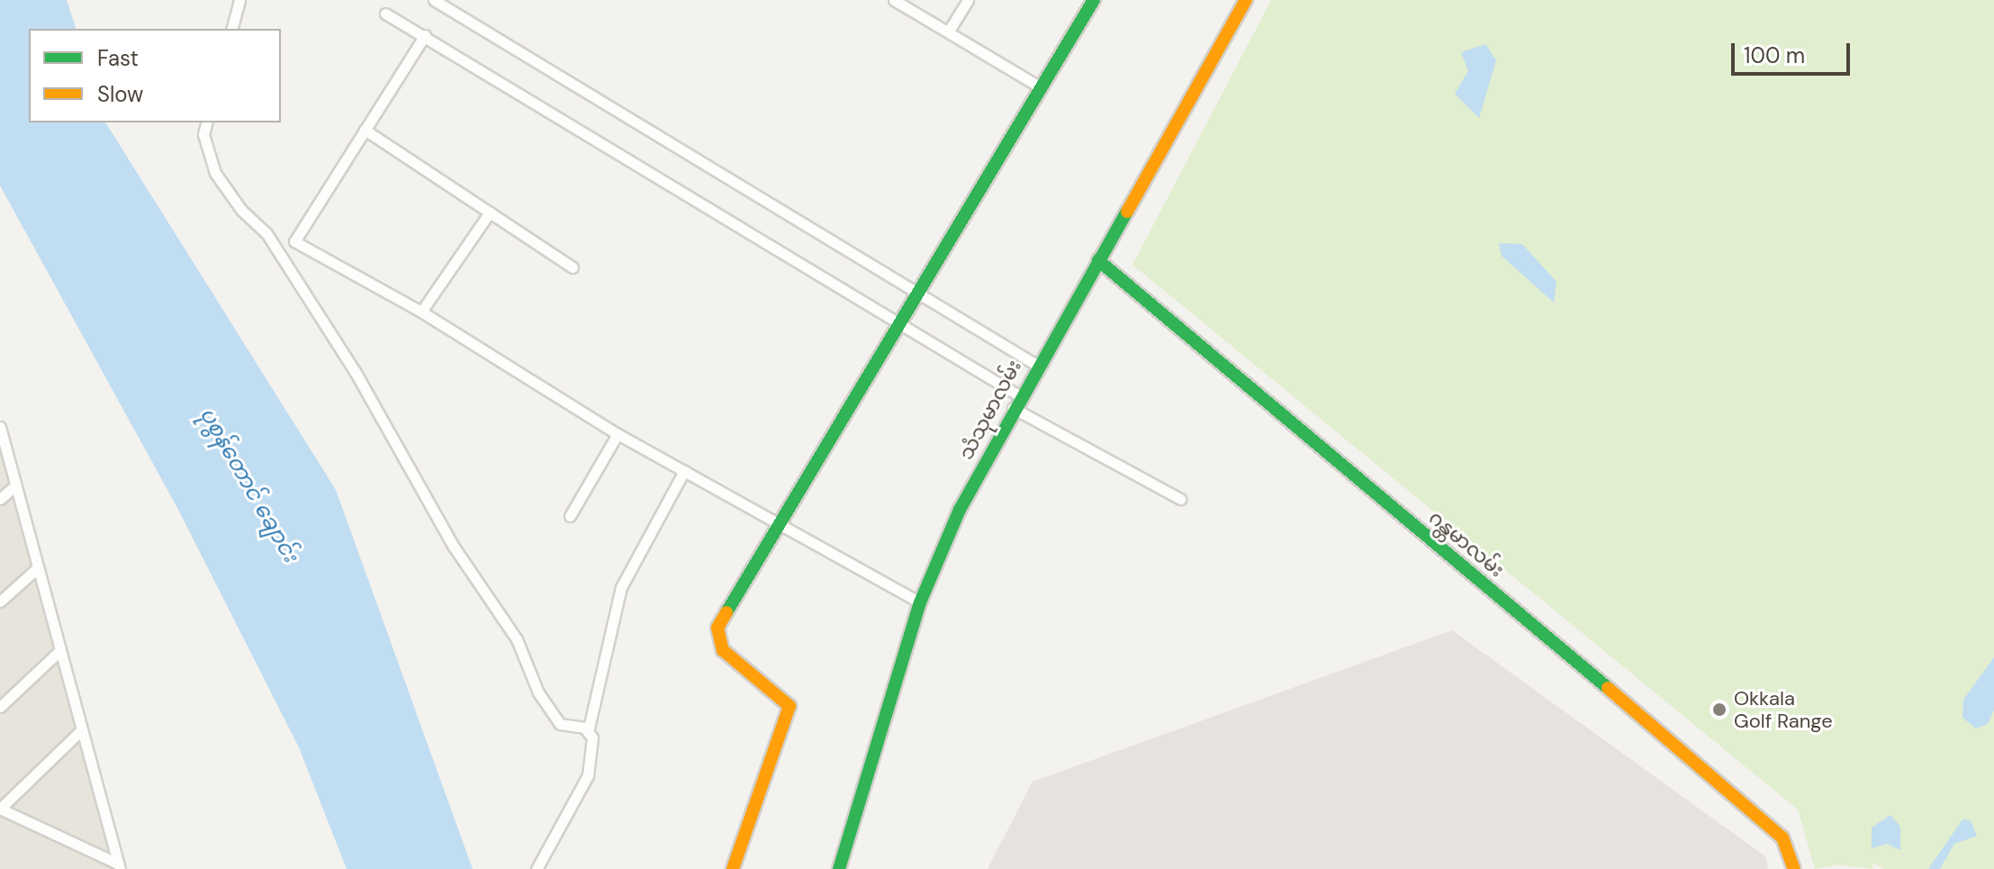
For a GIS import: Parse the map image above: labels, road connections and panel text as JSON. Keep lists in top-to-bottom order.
{
  "streets": {
    "main road": ["သံသုမာလမ်း", "ဂန္တမာလမ်း"]
  },
  "crossings": [
    ["သံသုမာလမ်း", "ဂန္တမာလမ်း"]
  ],
  "water": ["ပုစွန်တောင် ချောင်း"],
  "places": ["Okkala Golf Range"],
  "legend": ["Fast", "Slow"],
  "scale_bar": "100 m"
}
